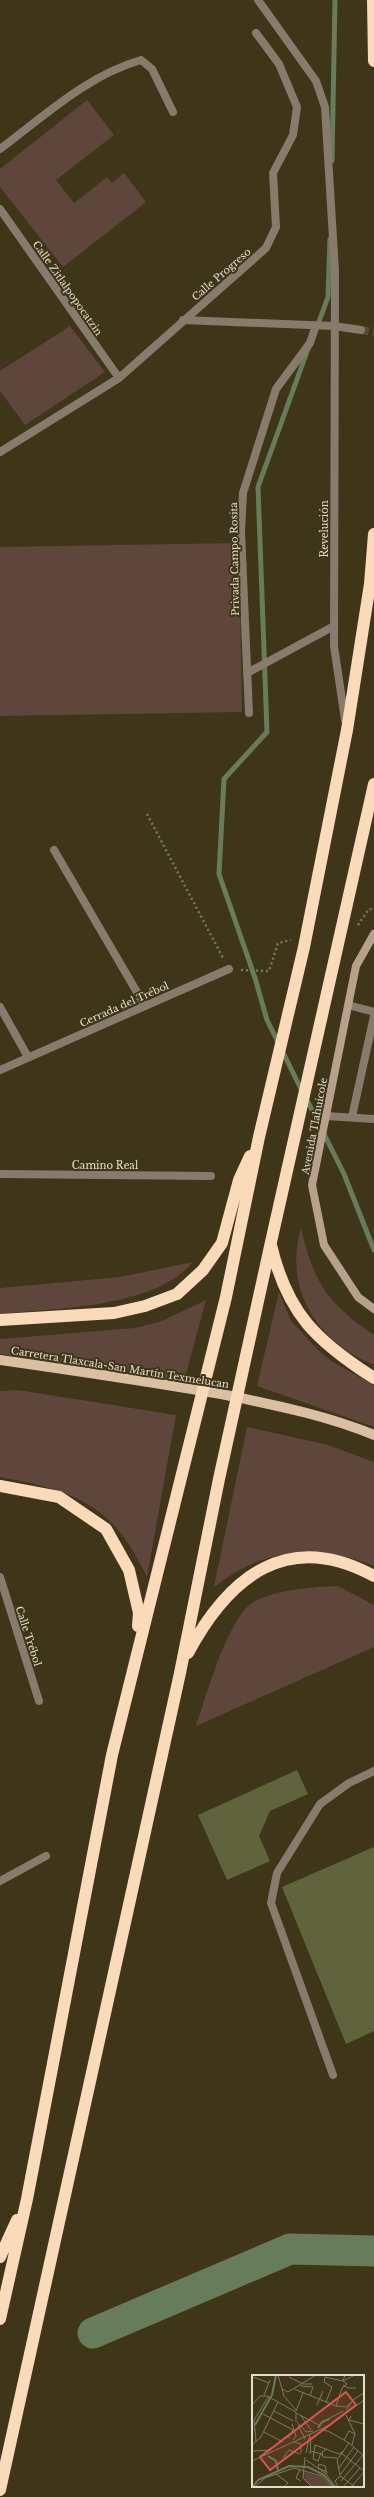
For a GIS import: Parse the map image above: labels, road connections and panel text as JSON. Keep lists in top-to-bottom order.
{
  "streets": {
    "main road": ["Avenida Tlahuicole", "Carretera Tlaxcala-San Martín Texmelucan"],
    "street": [
      "Calle Progreso",
      "Calle Zitlalpopocatzin",
      "Revelución",
      "Privada Campo Rosita",
      "Cerrada del Trébol",
      "Camino Real",
      "Calle Trébol"
    ]
  },
  "crossings": [
    ["Calle Progreso", "Calle Zitlalpopocatzin"]
  ]
}
